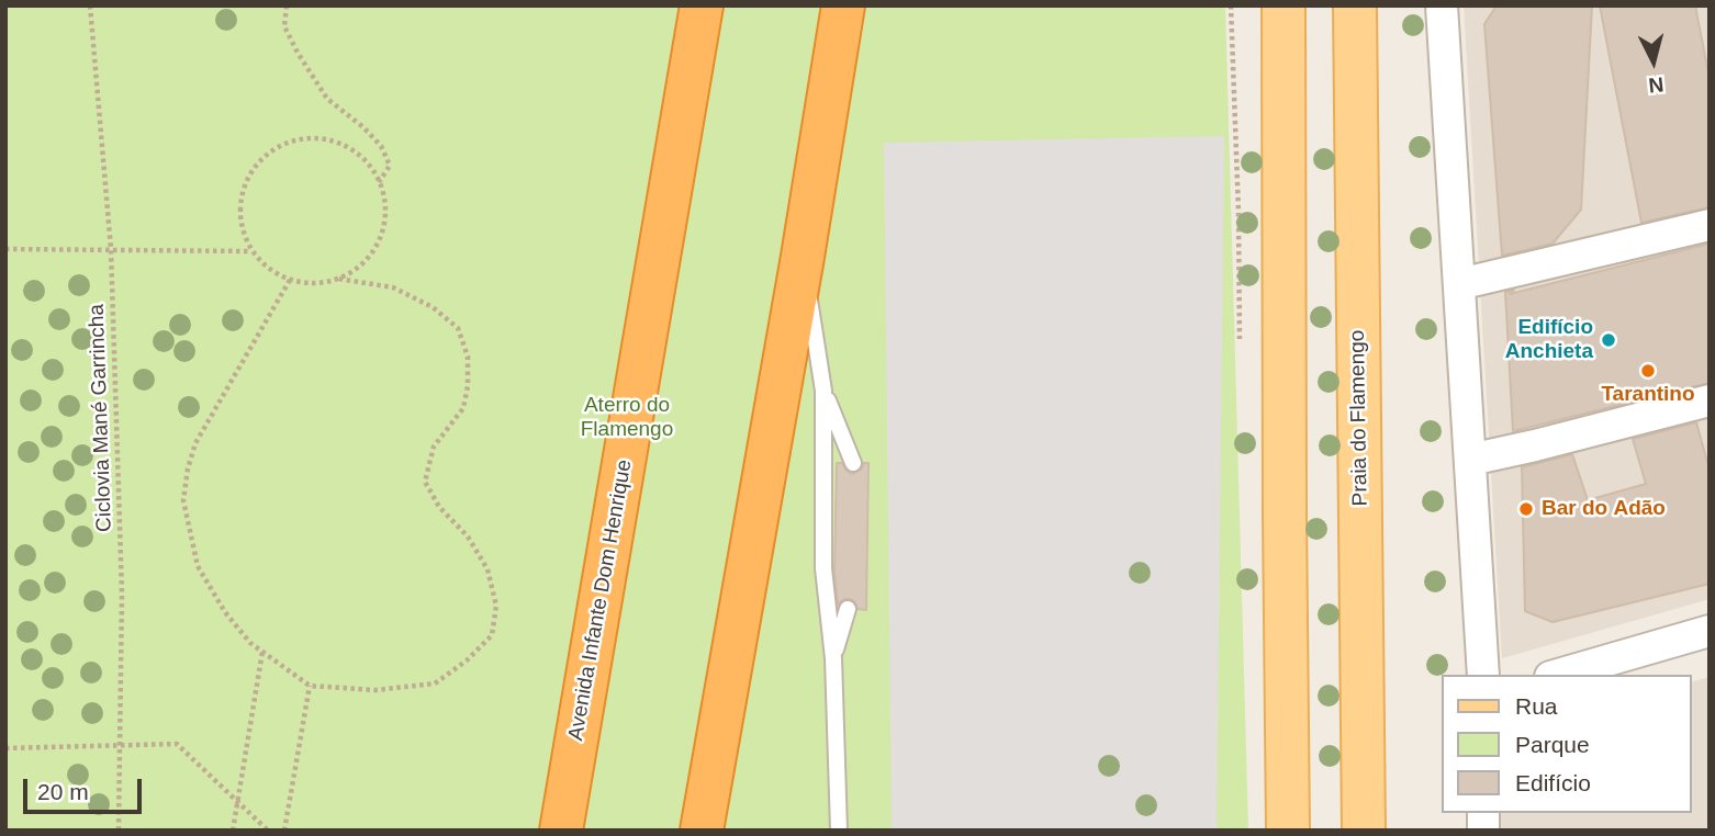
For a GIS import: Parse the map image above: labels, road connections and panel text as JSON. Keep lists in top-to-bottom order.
{
  "streets": {
    "highway": ["Avenida Infante Dom Henrique"],
    "main road": ["Praia do Flamengo"],
    "path": ["Ciclovia Mané Garrincha"]
  },
  "parks": ["Aterro do Flamengo"],
  "places": ["Edifício Anchieta", "Tarantino", "Bar do Adão"],
  "legend": ["Rua", "Parque", "Edifício"],
  "scale_bar": "20 m",
  "north": "bottom"
}
